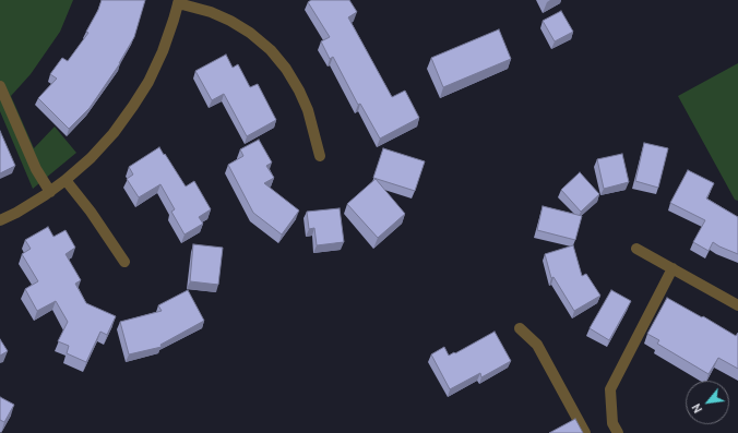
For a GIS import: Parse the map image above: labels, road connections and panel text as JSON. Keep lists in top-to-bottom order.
{
  "north": "bottom left"
}
